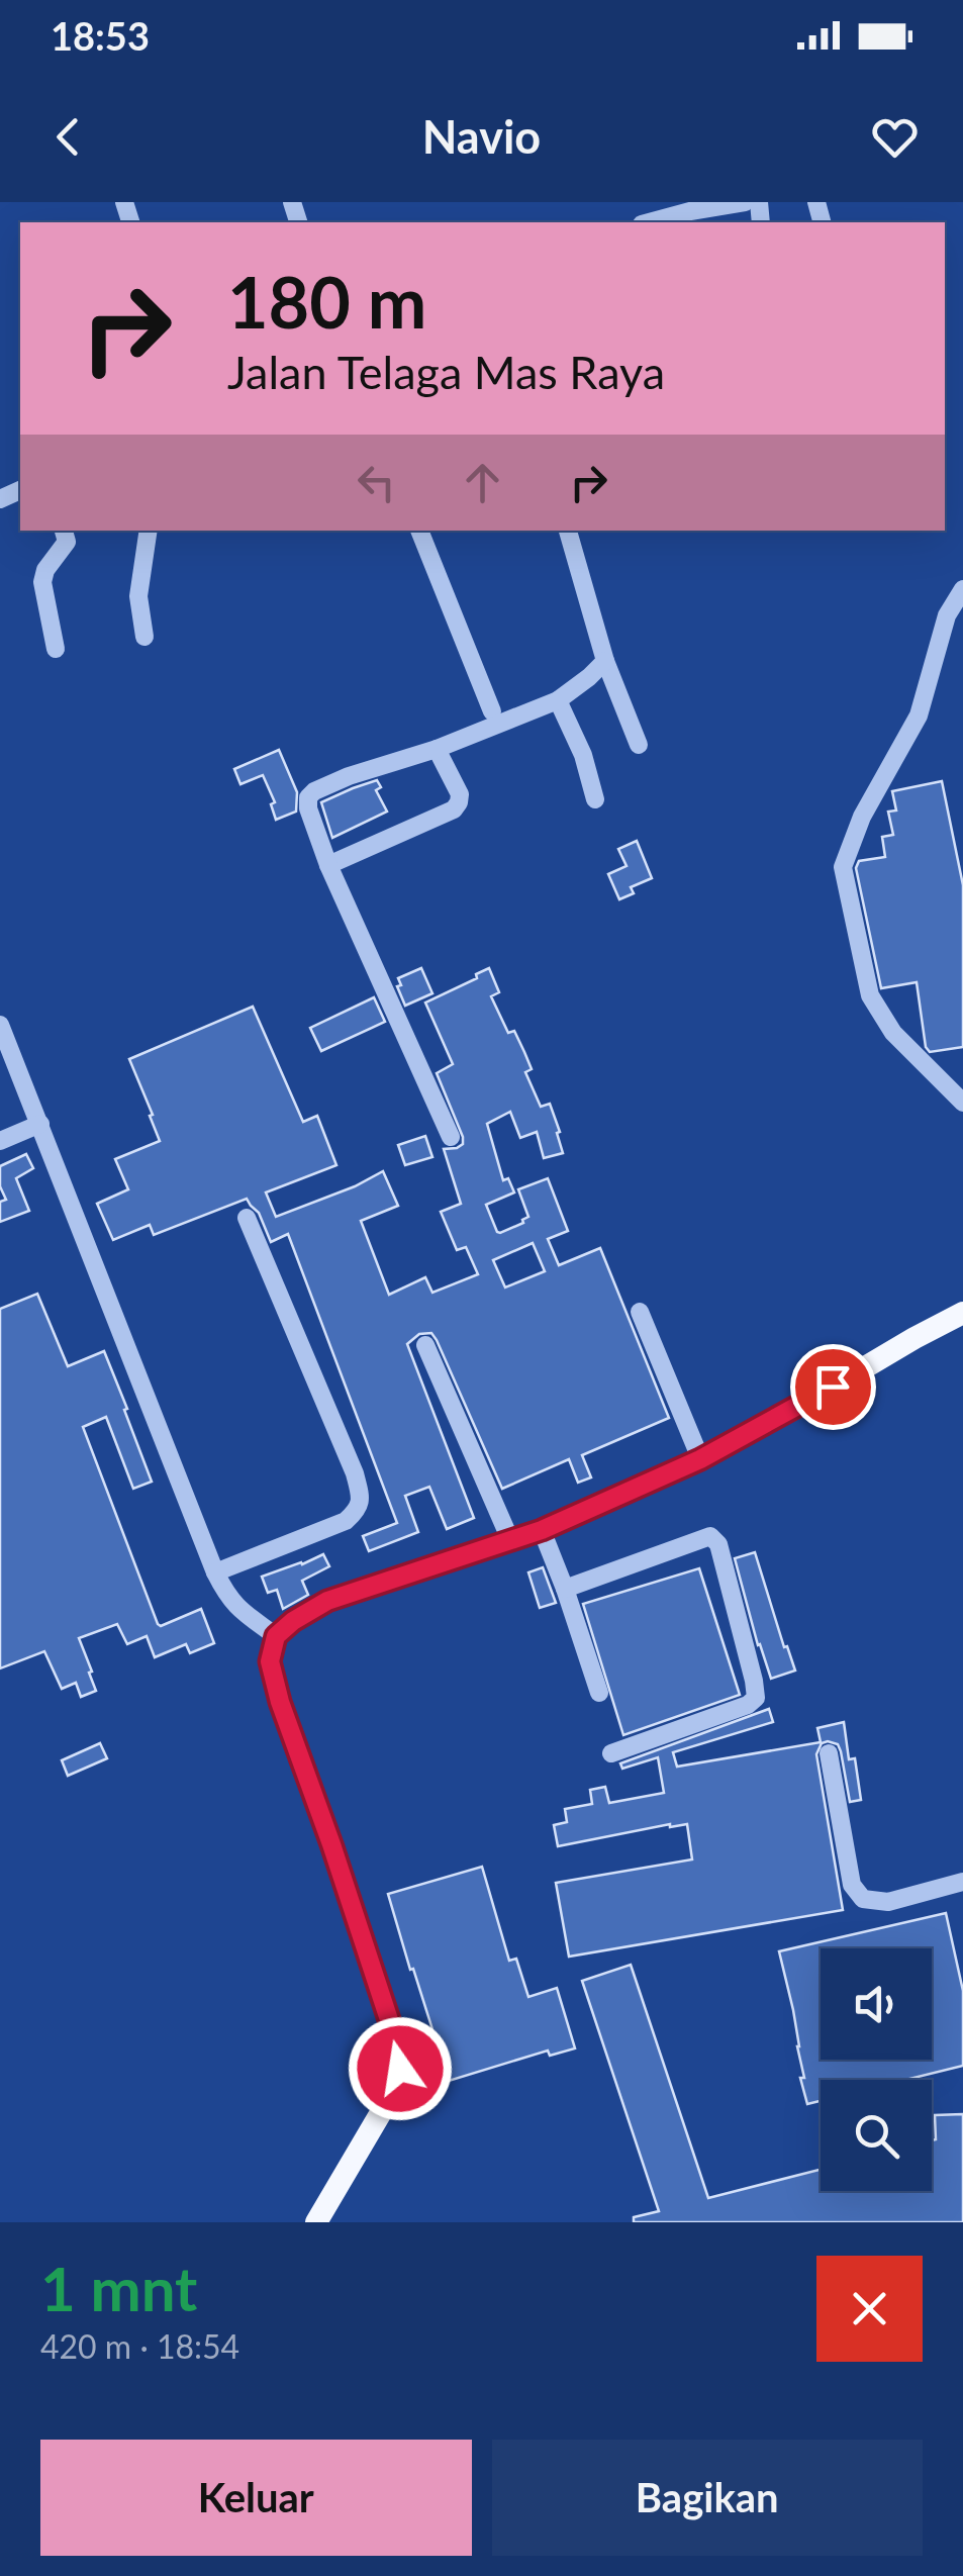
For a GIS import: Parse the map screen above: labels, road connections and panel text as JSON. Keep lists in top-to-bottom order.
{
  "page": {
    "status": "18:53",
    "header": "Navio",
    "turn": ["180 m", "Jalan Telaga Mas Raya"],
    "heading": ["1 mnt", "420 m · 18:54"],
    "buttons": ["Keluar", "Bagikan"]
  }
}
